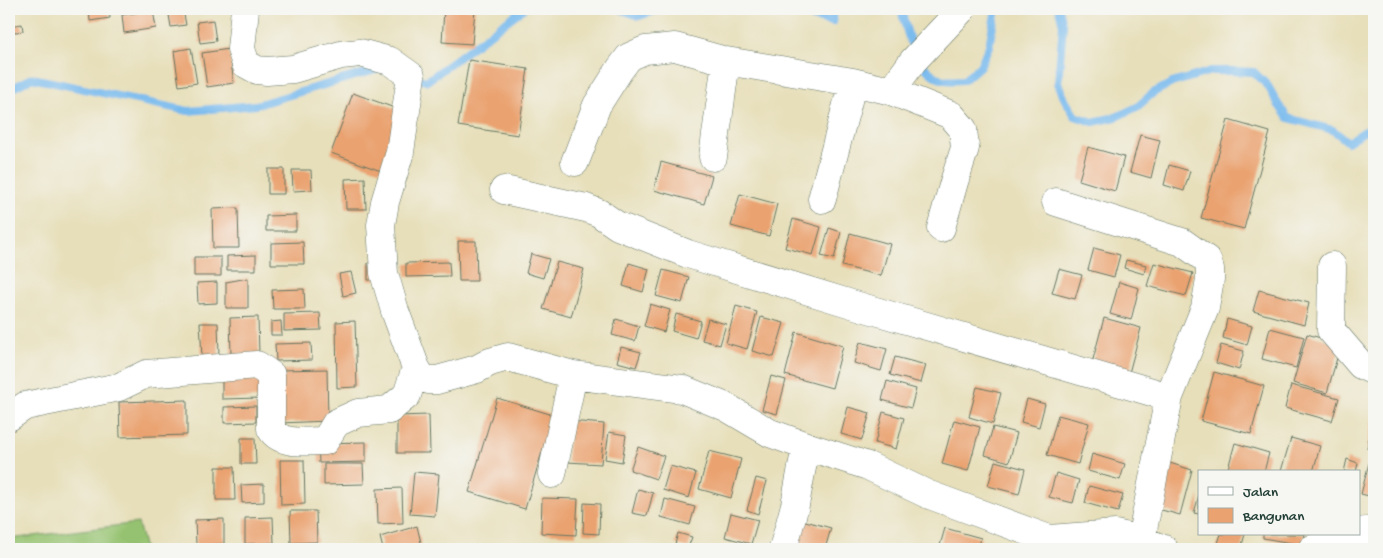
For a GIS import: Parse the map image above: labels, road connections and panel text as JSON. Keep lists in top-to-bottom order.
{
  "legend": ["Jalan", "Bangunan"]
}
